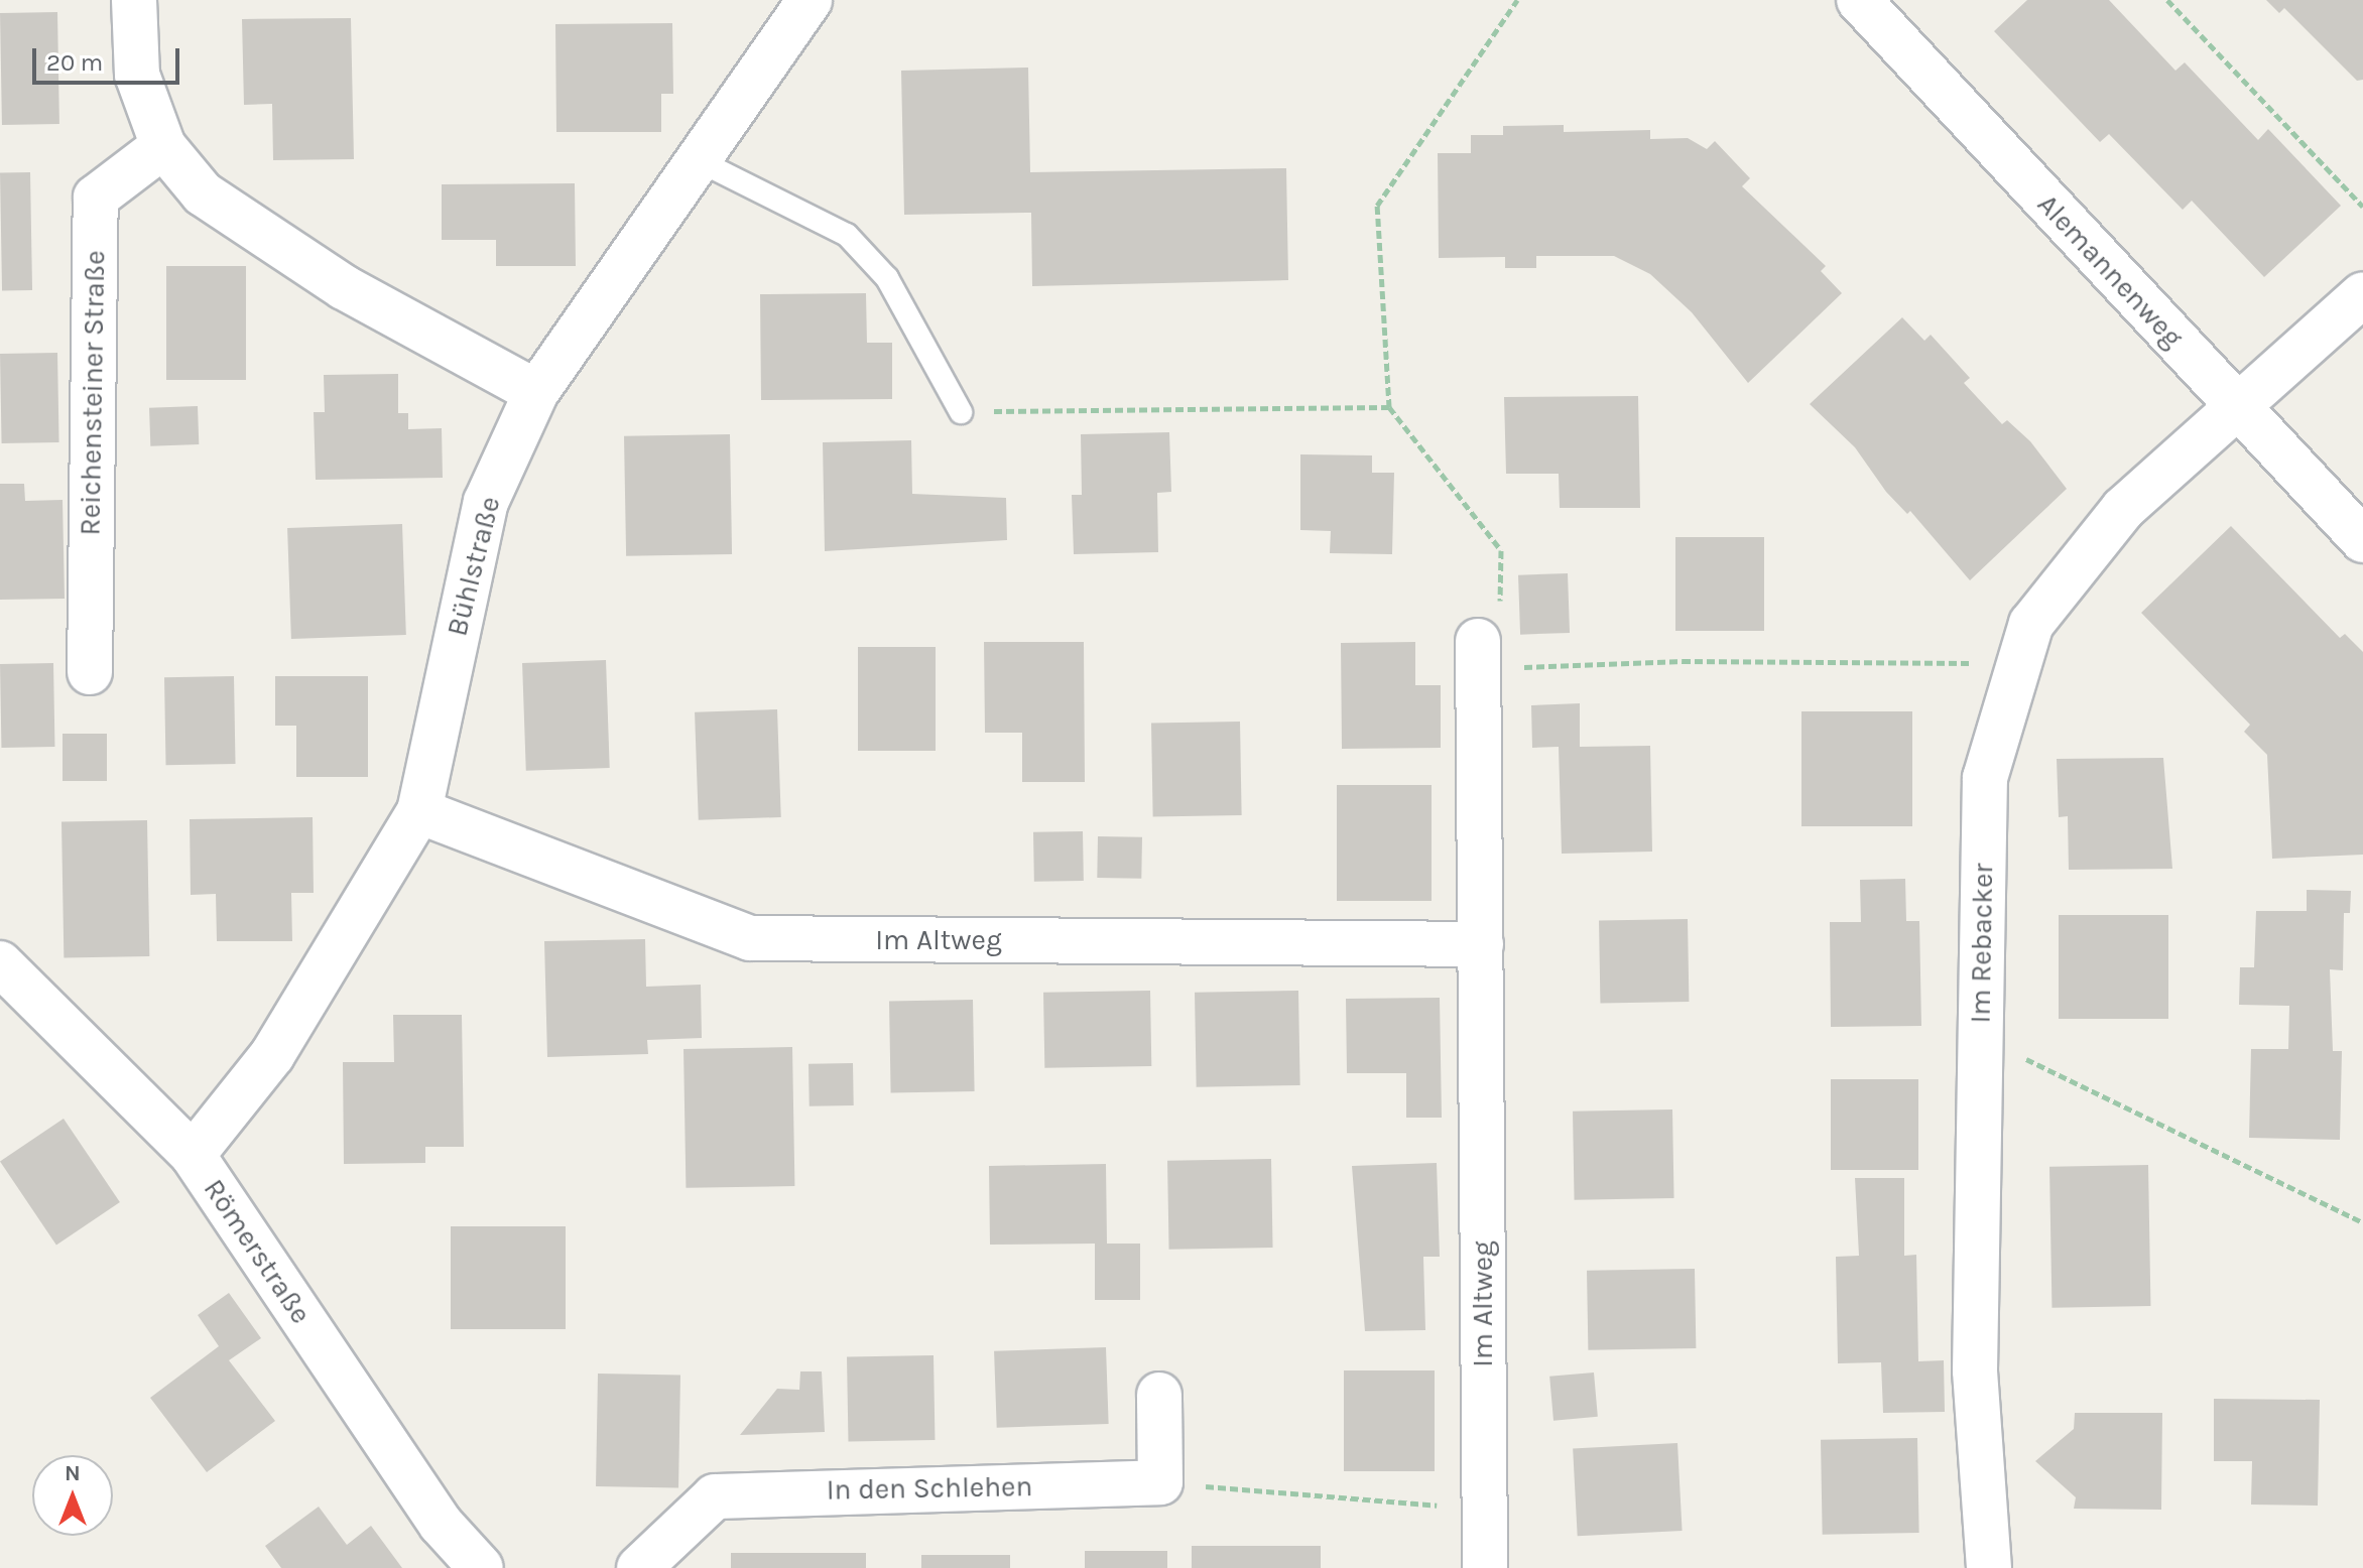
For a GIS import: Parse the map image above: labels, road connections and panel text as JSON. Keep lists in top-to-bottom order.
{
  "streets": {
    "street": [
      "Alemannenweg",
      "Reichensteiner Straße",
      "Bühlstraße",
      "Im Altweg",
      "Im Rebacker",
      "Römerstraße",
      "In den Schlehen"
    ]
  },
  "crossings": [
    ["Alemannenweg", "Im Rebacker"],
    ["Bühlstraße", "Im Altweg"],
    ["Bühlstraße", "Römerstraße"]
  ],
  "scale_bar": "20 m",
  "north": "top"
}
